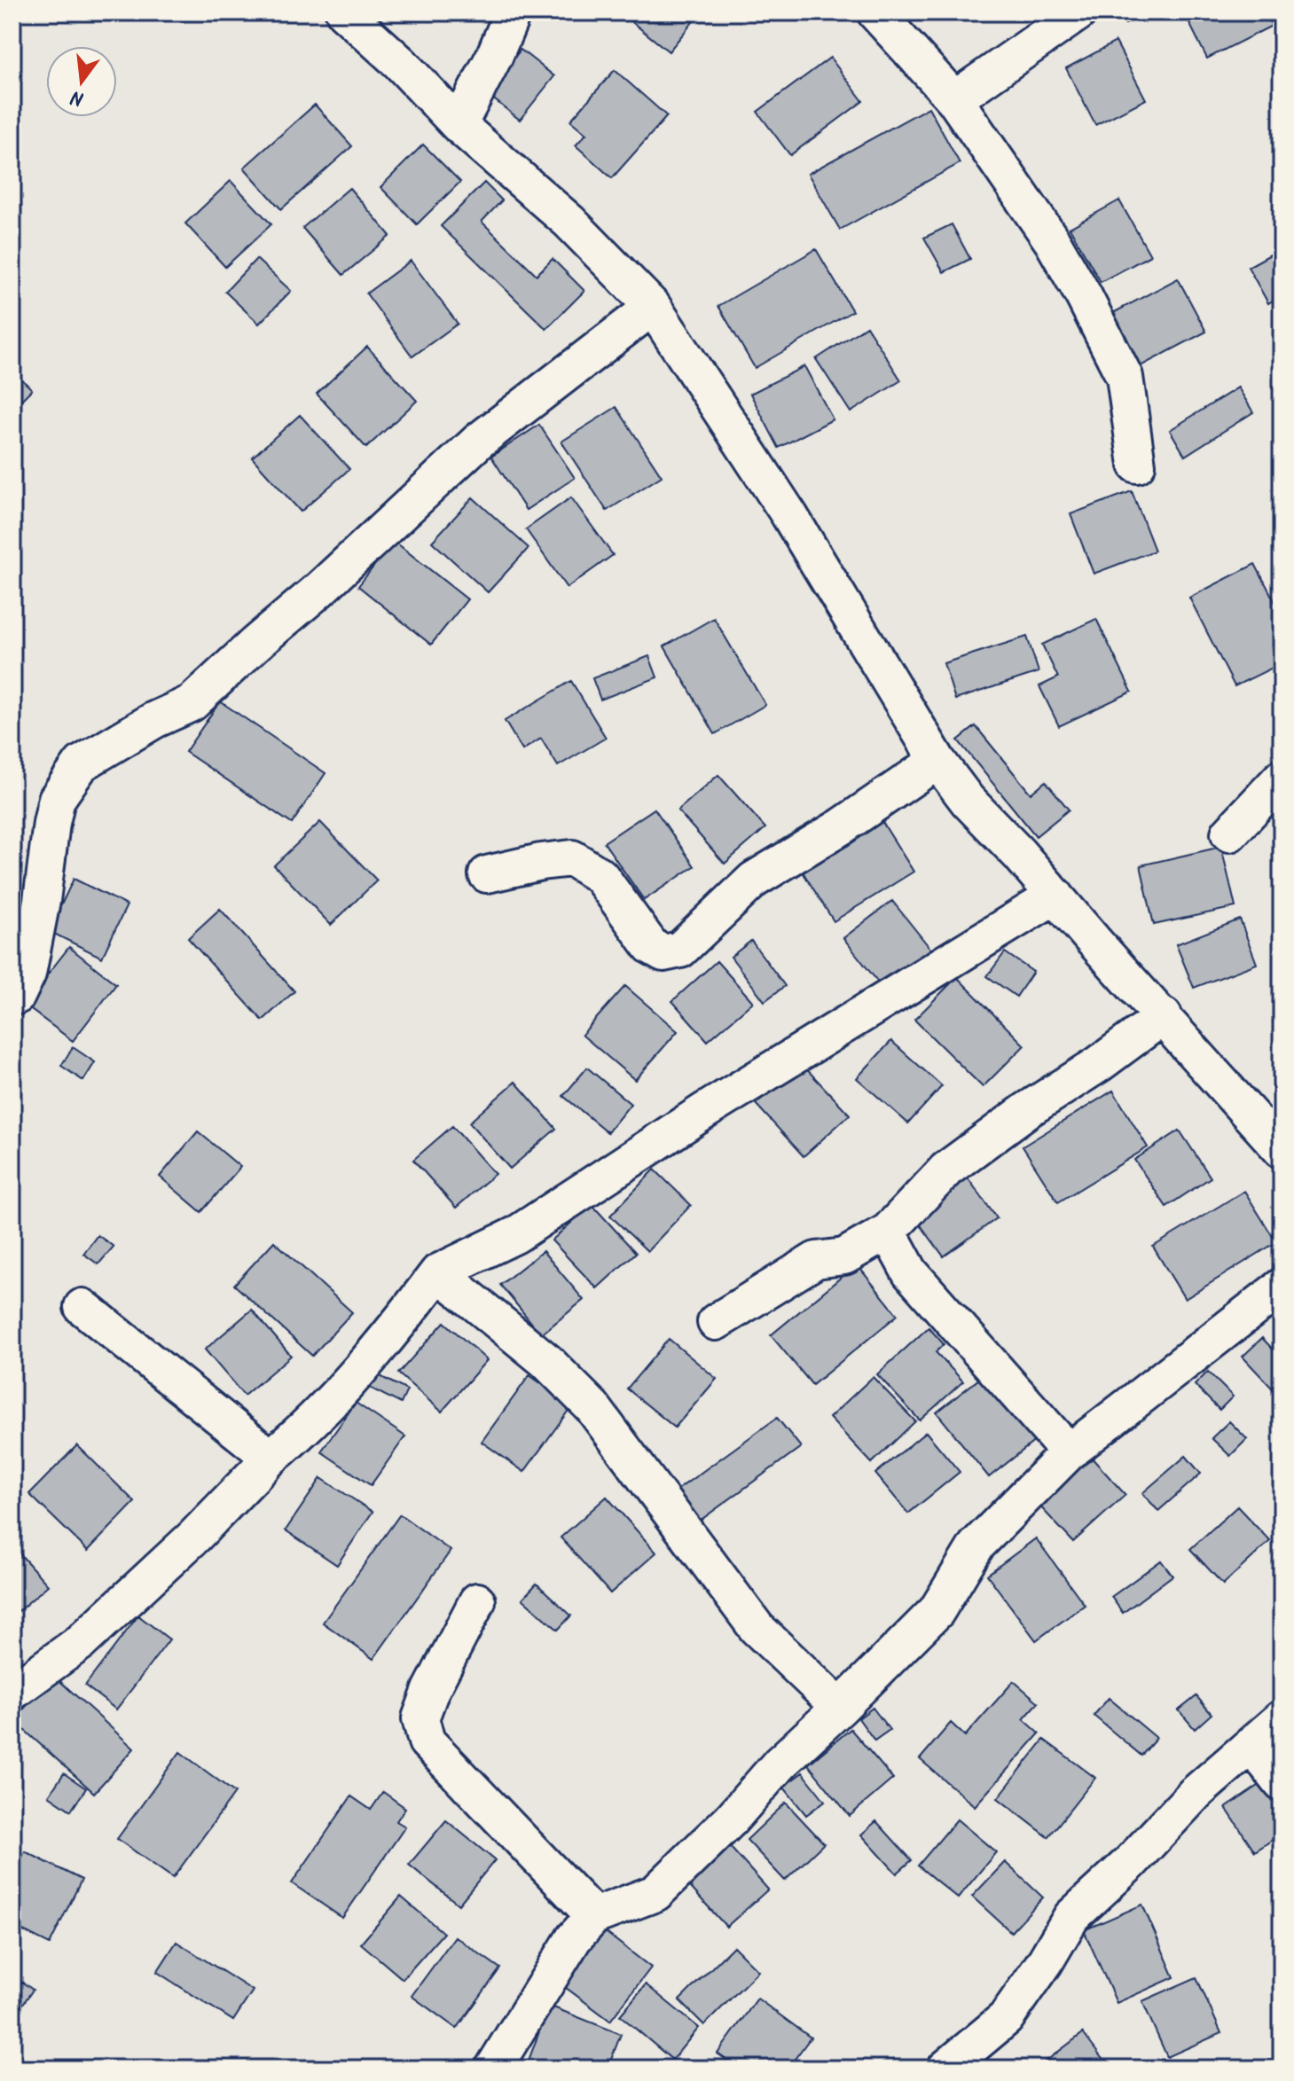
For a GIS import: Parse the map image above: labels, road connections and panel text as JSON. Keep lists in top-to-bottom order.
{
  "north": "bottom"
}
